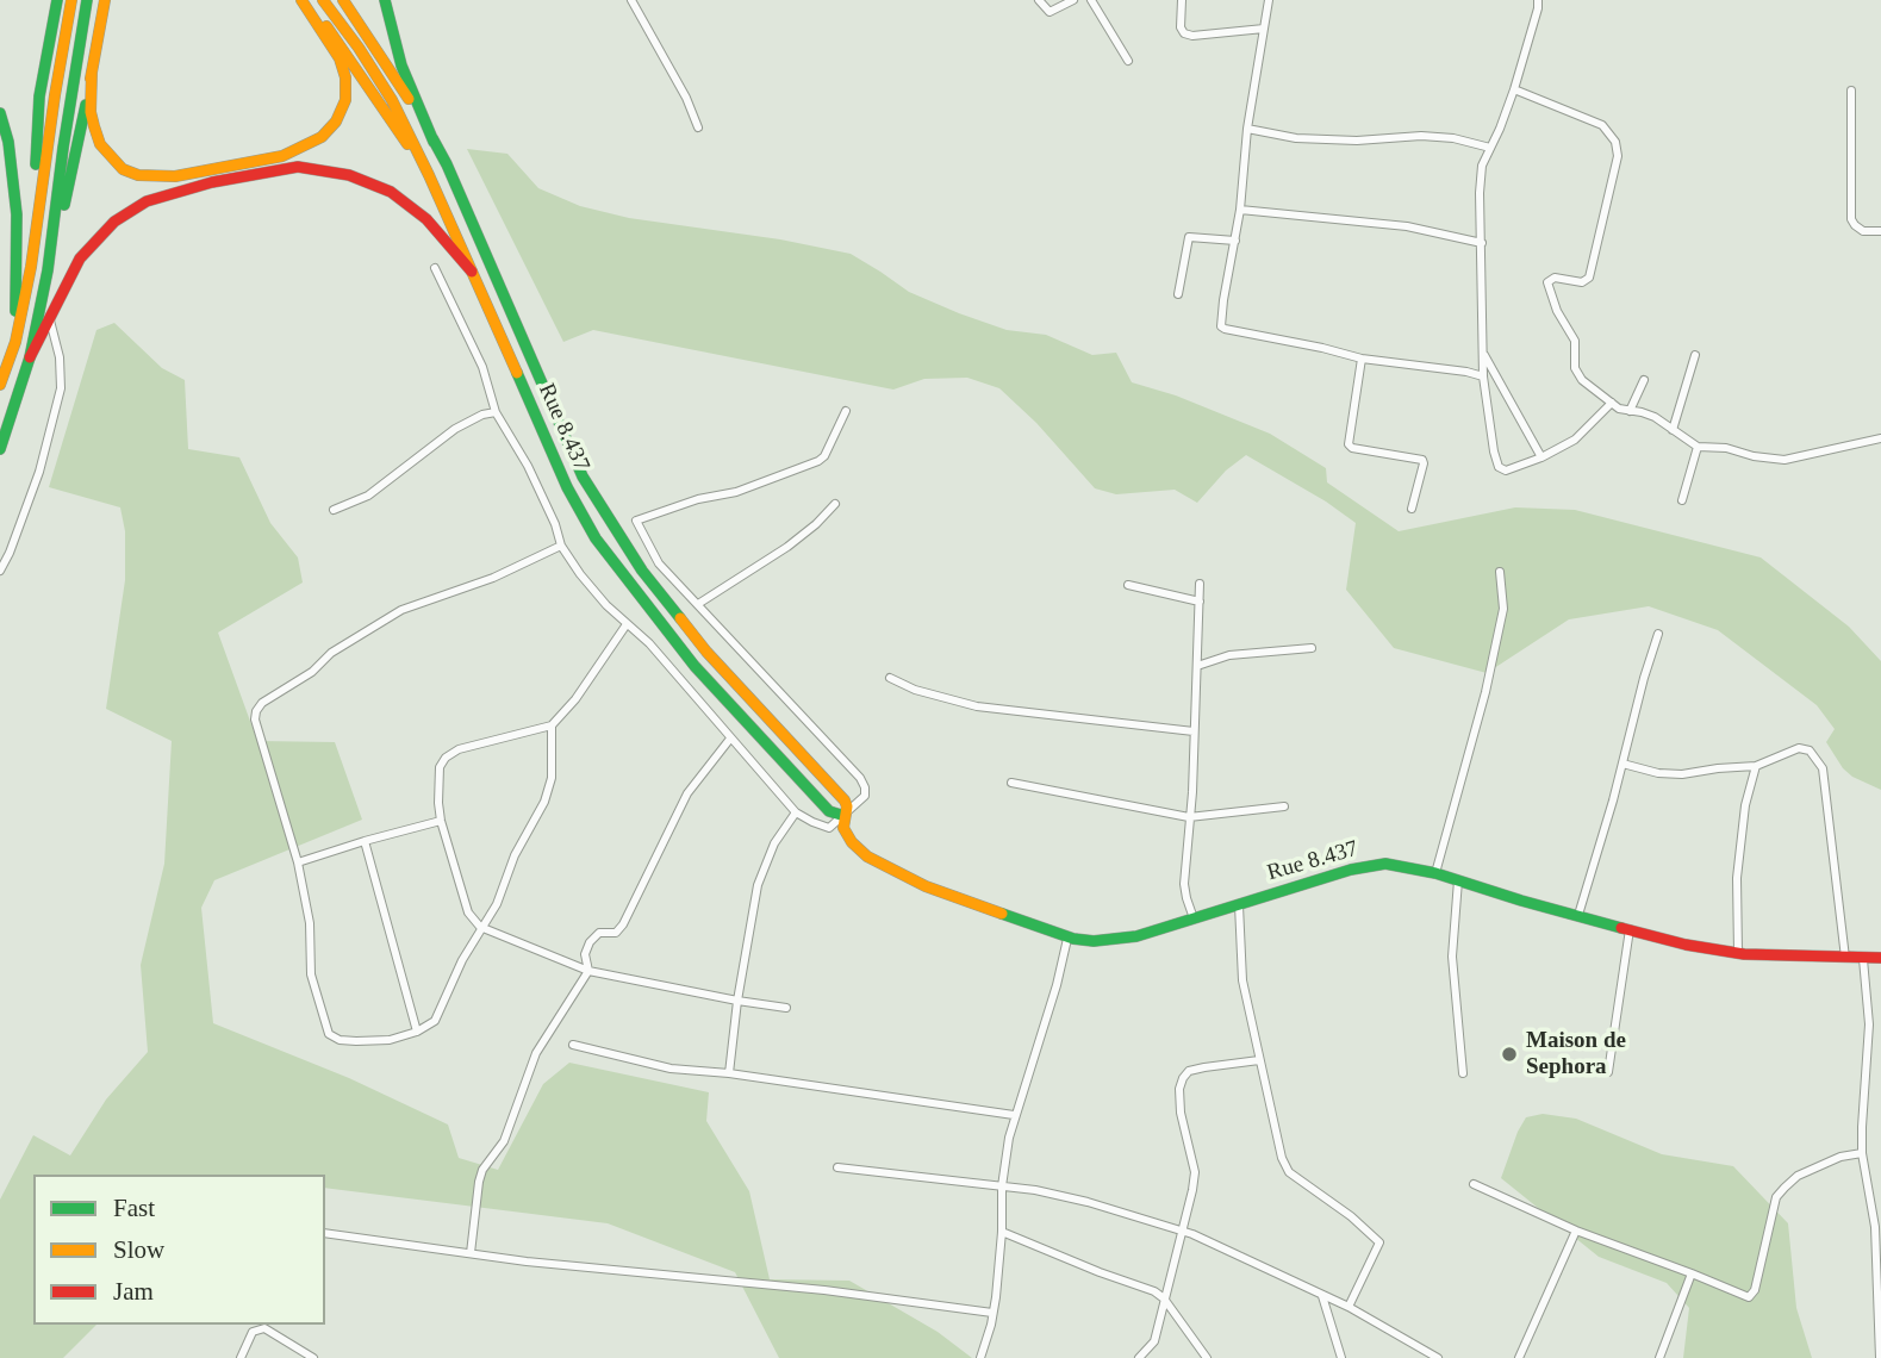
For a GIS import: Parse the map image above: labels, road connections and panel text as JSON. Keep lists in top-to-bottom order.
{
  "streets": {
    "main road": ["Rue 8.437"]
  },
  "places": ["Maison de Sephora"],
  "legend": ["Fast", "Slow", "Jam"]
}
